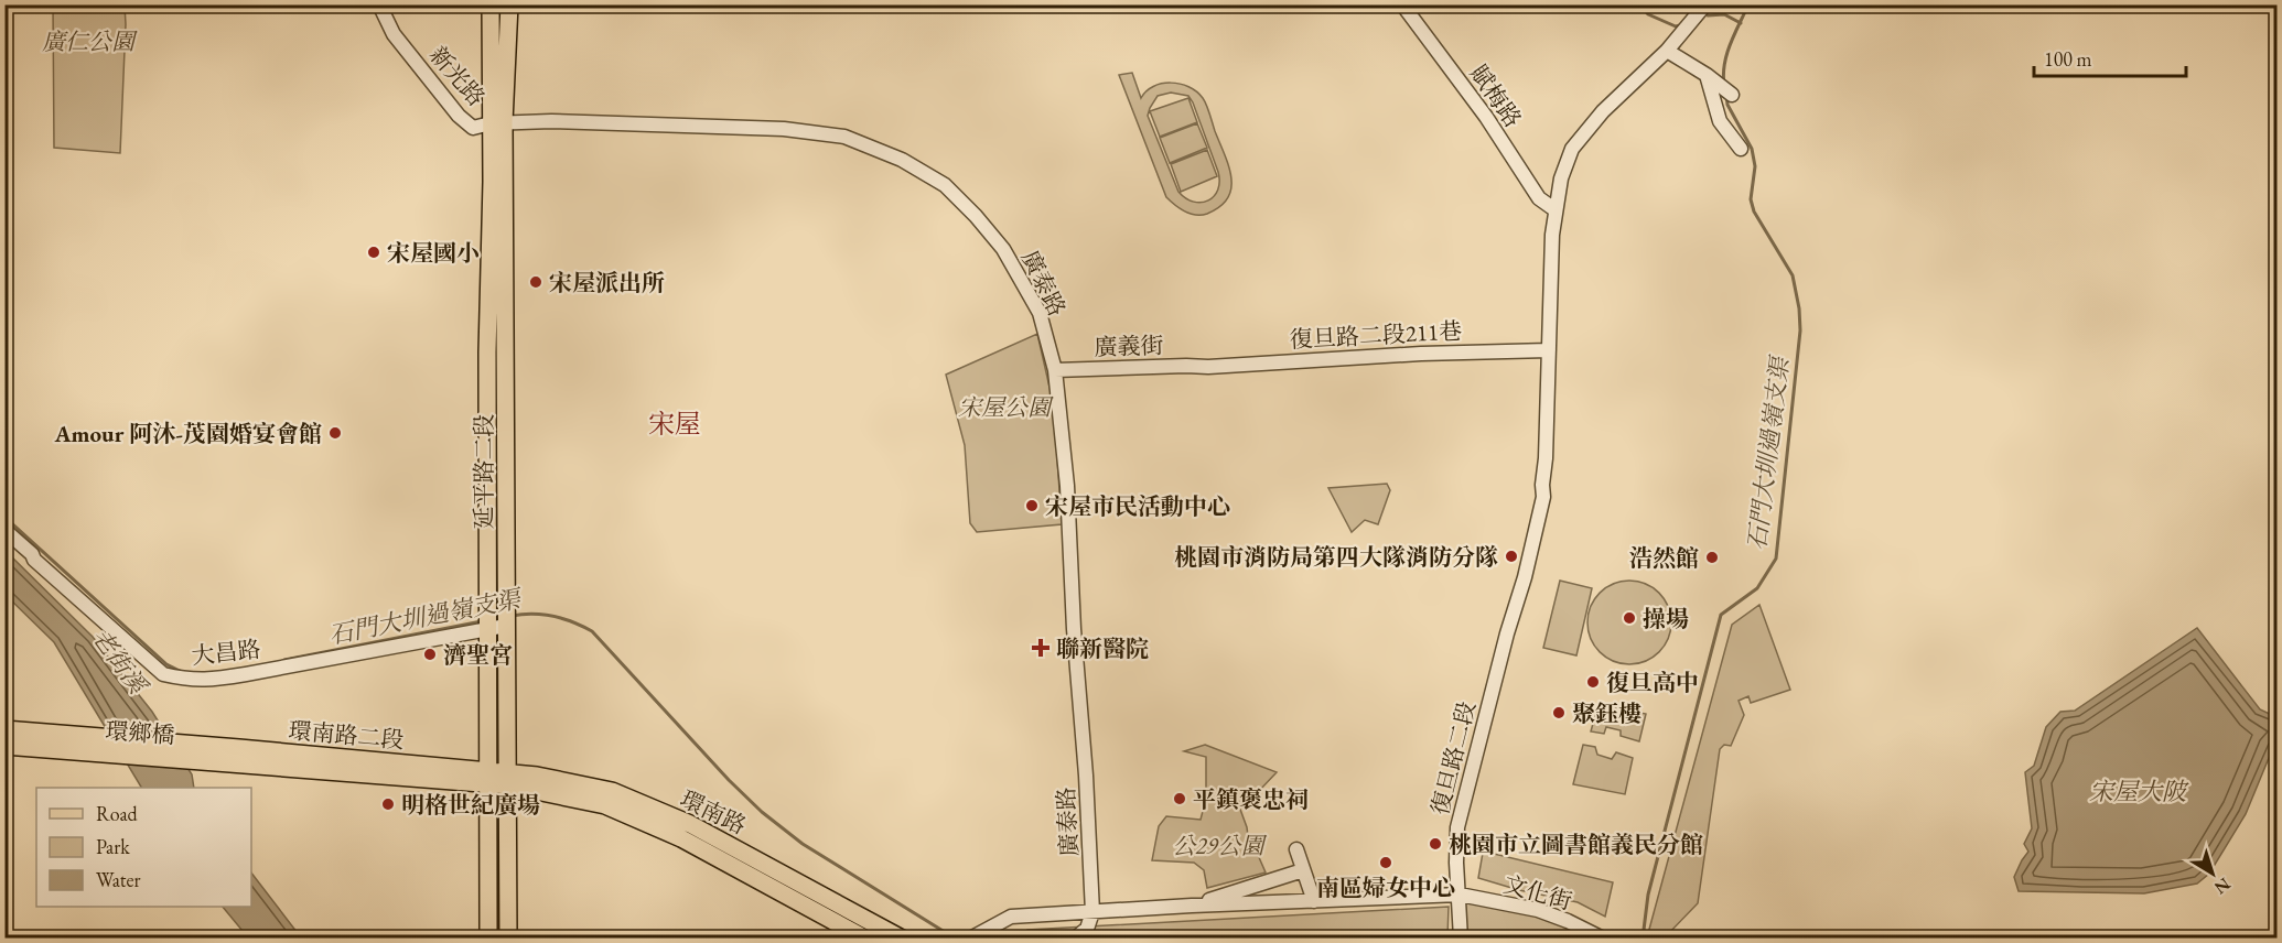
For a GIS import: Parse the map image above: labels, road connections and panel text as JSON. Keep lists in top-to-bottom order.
{
  "streets": {
    "main road": [
      "延平路二段",
      "環鄉橋",
      "環南路二段",
      "環南路"
    ],
    "street": [
      "新光路",
      "賦梅路",
      "廣泰路",
      "復旦路二段211巷",
      "廣義街",
      "大昌路",
      "復旦路二段",
      "文化街"
    ]
  },
  "crossings": [
    ["新光路", "廣泰路"],
    ["新光路", "延平路二段"],
    ["賦梅路", "復旦路二段"],
    ["廣泰路", "廣義街"],
    ["廣泰路", "延平路二段"],
    ["復旦路二段211巷", "廣義街"],
    ["復旦路二段211巷", "復旦路二段"],
    ["延平路二段", "大昌路"],
    ["延平路二段", "環南路二段"],
    ["延平路二段", "環南路"],
    ["環鄉橋", "環南路二段"],
    ["環南路二段", "環南路"],
    ["復旦路二段", "文化街"]
  ],
  "districts": ["宋屋"],
  "water": ["石門大圳過嶺支渠", "老街溪", "宋屋大陂"],
  "parks": ["廣仁公園", "宋屋公園", "公29公園"],
  "places": {
    "other": [
      "宋屋國小",
      "宋屋派出所",
      "Amour 阿沐-茂園婚宴會館",
      "宋屋市民活動中心",
      "桃園市消防局第四大隊消防分隊",
      "浩然館",
      "操場",
      "濟聖宮",
      "復旦高中",
      "聚鈺樓",
      "平鎮褒忠祠",
      "明格世紀廣場",
      "桃園市立圖書館義民分館",
      "南區婦女中心"
    ],
    "health": ["聯新醫院"]
  },
  "legend": ["Road", "Park", "Water"],
  "scale_bar": "100 m",
  "north": "bottom right"
}
